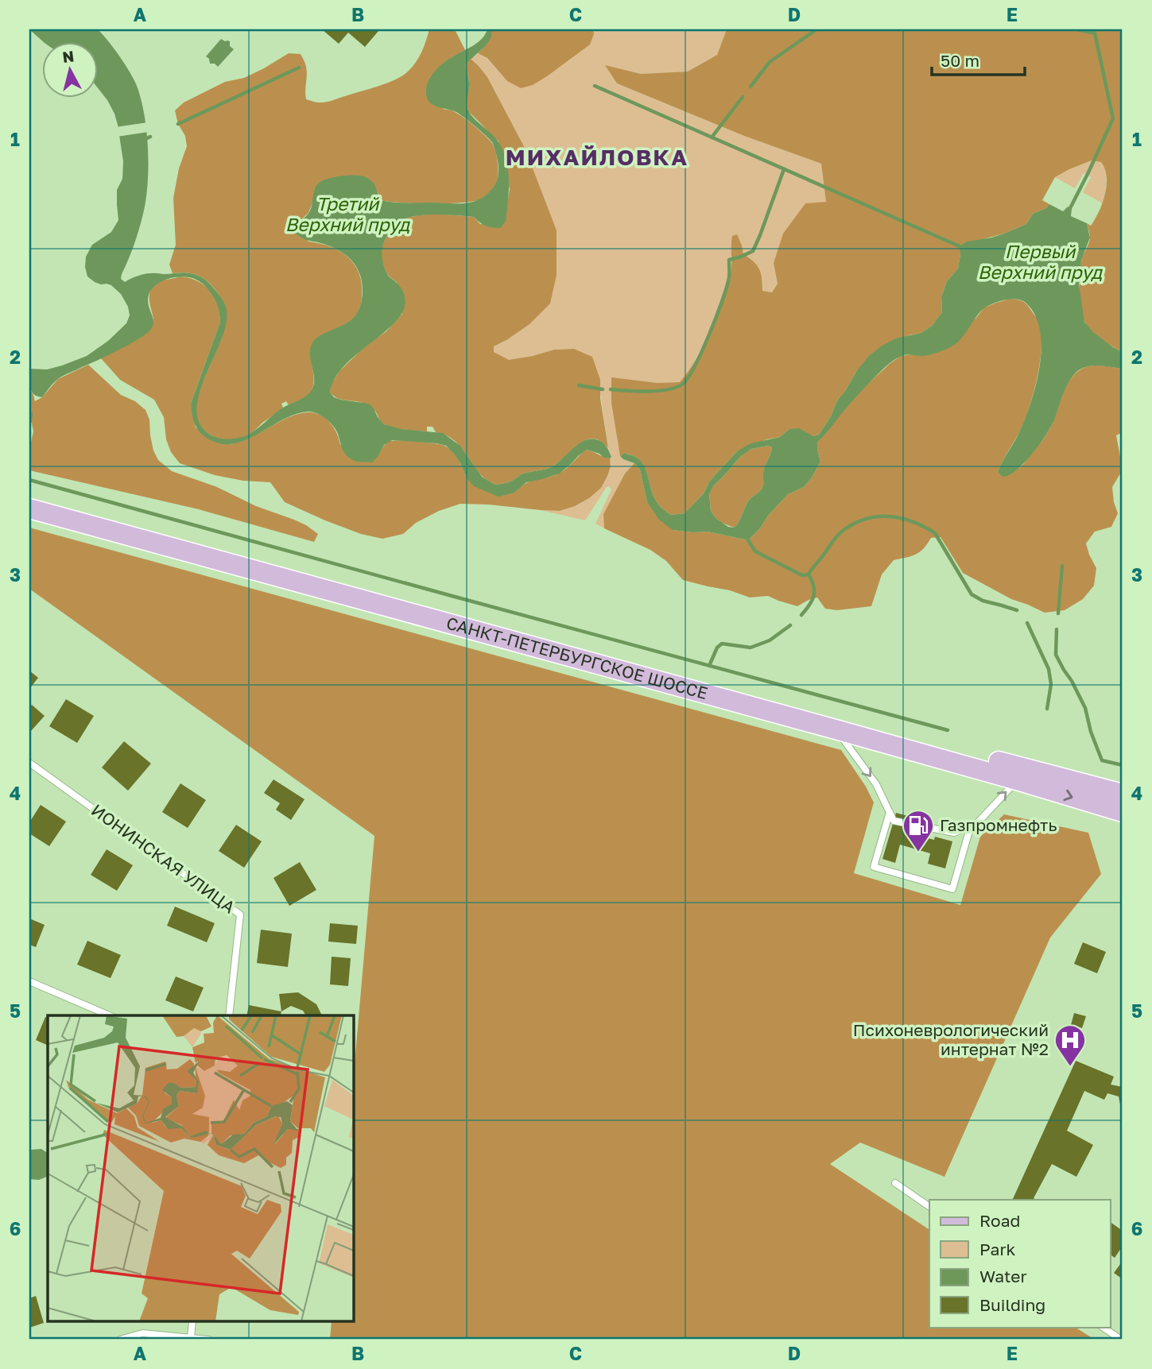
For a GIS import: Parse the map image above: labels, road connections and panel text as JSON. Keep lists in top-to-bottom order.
{
  "streets": {
    "main road": ["САНКТ-ПЕТЕРБУРГСКОЕ ШОССЕ"],
    "lane": ["ИОНИНСКАЯ УЛИЦА"]
  },
  "districts": ["МИХАЙЛОВКА"],
  "water": ["Третий Верхний пруд", "Первый Верхний пруд"],
  "places": {
    "fuel station": ["Газпромнефть"],
    "hospital": ["Психоневрологический интернат №2"]
  },
  "legend": [
    "Road",
    "Park",
    "Water",
    "Building"
  ],
  "scale_bar": "50 m",
  "north": "top",
  "grid": {
    "columns": [
      "A",
      "B",
      "C",
      "D",
      "E"
    ],
    "rows": [
      "1",
      "2",
      "3",
      "4",
      "5",
      "6"
    ]
  }
}
